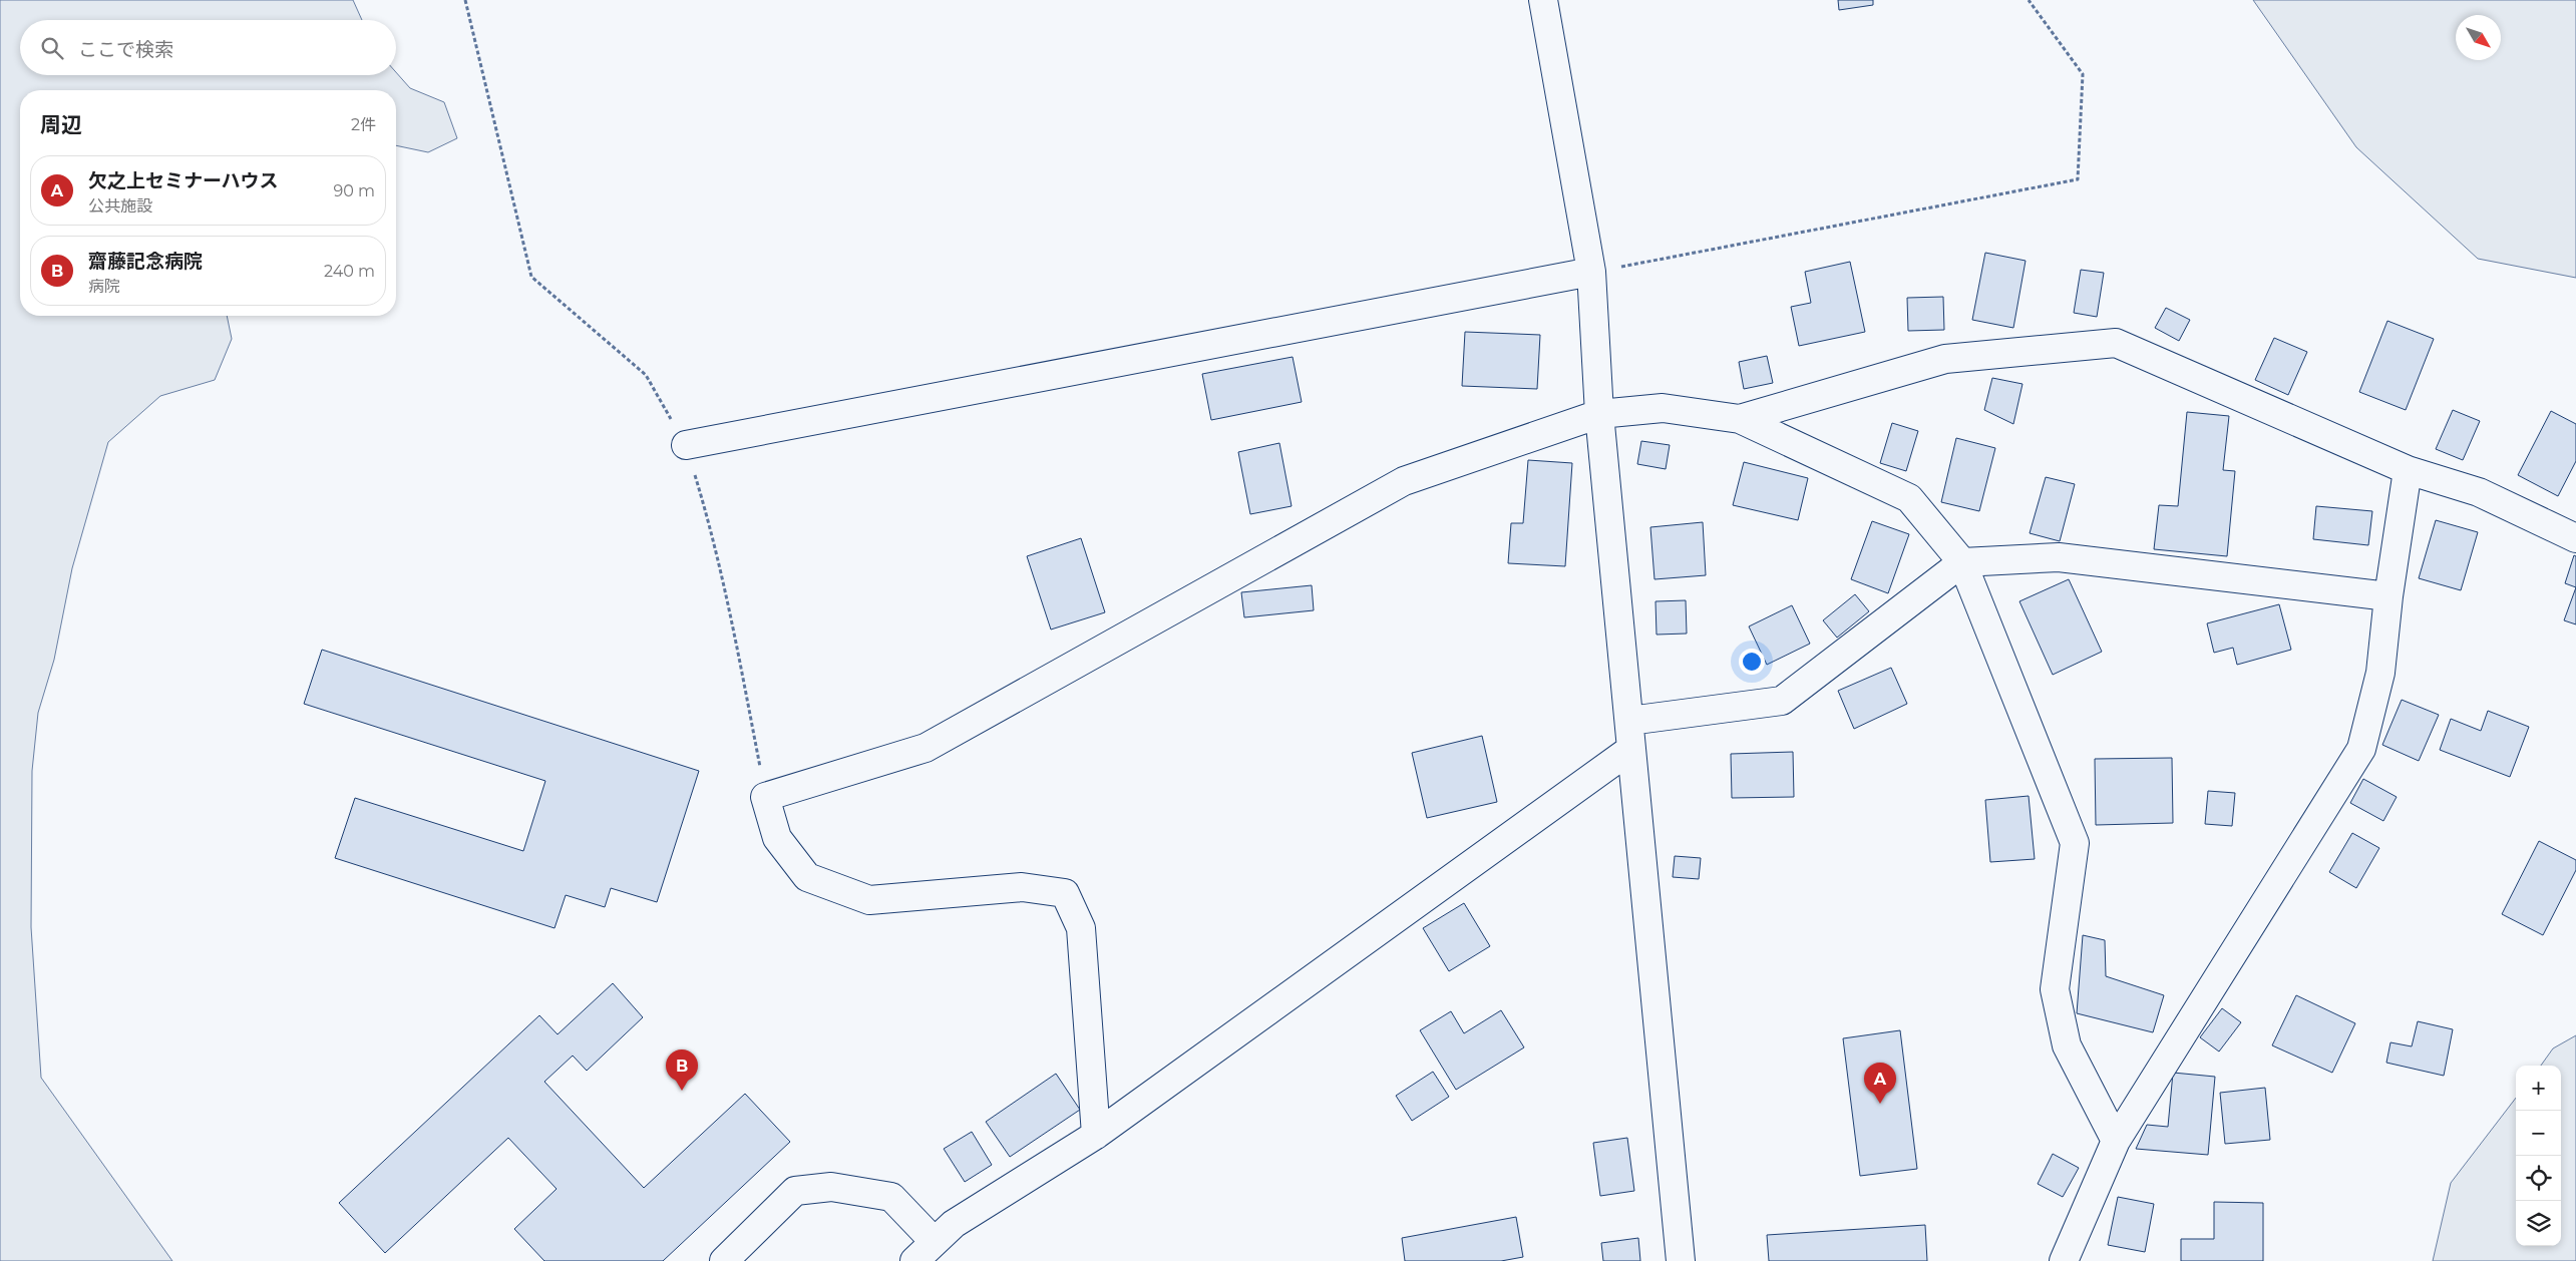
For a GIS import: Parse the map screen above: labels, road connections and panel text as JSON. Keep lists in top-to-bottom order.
{
  "north": "bottom right",
  "page": {
    "search": "ここで検索",
    "heading": ["周辺", "2件"],
    "list": [
      {
        "mark": "A",
        "name": "欠之上セミナーハウス",
        "note": "公共施設",
        "value": "90 m"
      },
      {
        "mark": "B",
        "name": "齋藤記念病院",
        "note": "病院",
        "value": "240 m"
      }
    ],
    "pins": ["B", "A"],
    "map_buttons": ["+", "−"]
  }
}
